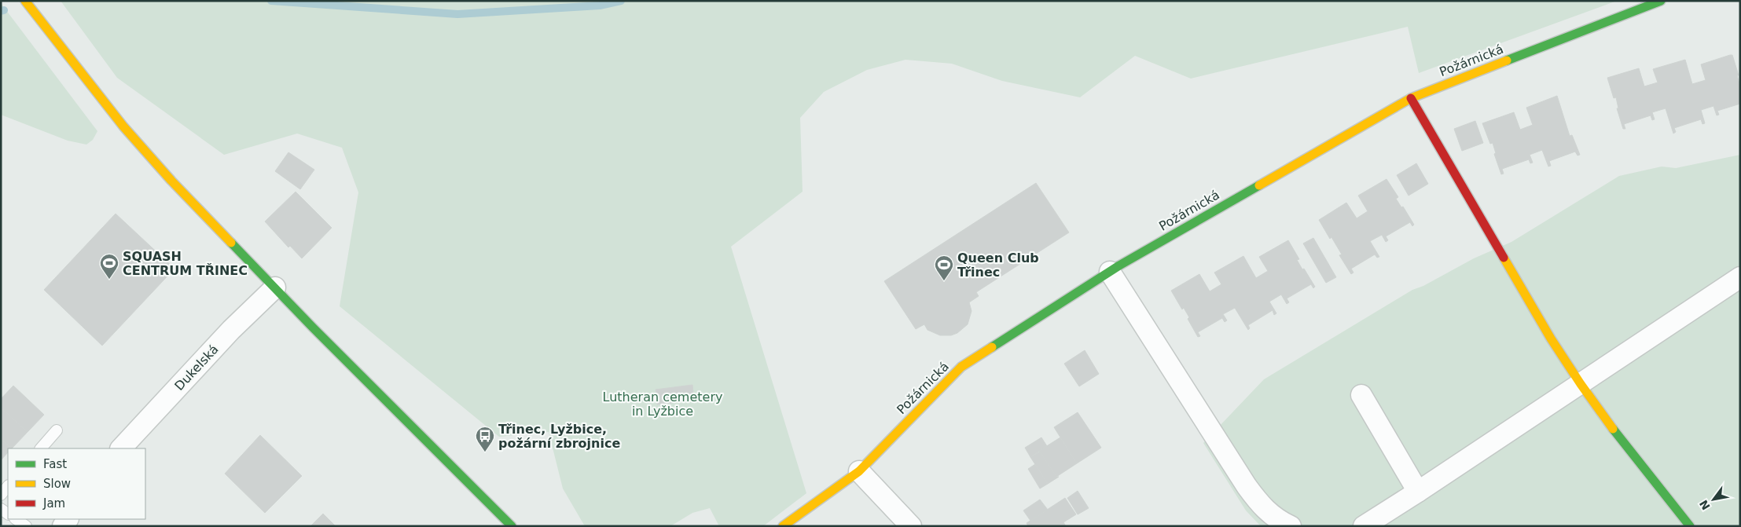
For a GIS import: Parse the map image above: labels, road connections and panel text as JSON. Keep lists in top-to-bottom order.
{
  "streets": {
    "street": ["Požárnická", "Dukelská"]
  },
  "parks": ["Lutheran cemetery in Lyžbice"],
  "places": {
    "sports": ["SQUASH CENTRUM TŘINEC", "Queen Club Třinec"],
    "bus stop": ["Třinec, Lyžbice, požární zbrojnice"]
  },
  "legend": ["Fast", "Slow", "Jam"],
  "north": "bottom left"
}
